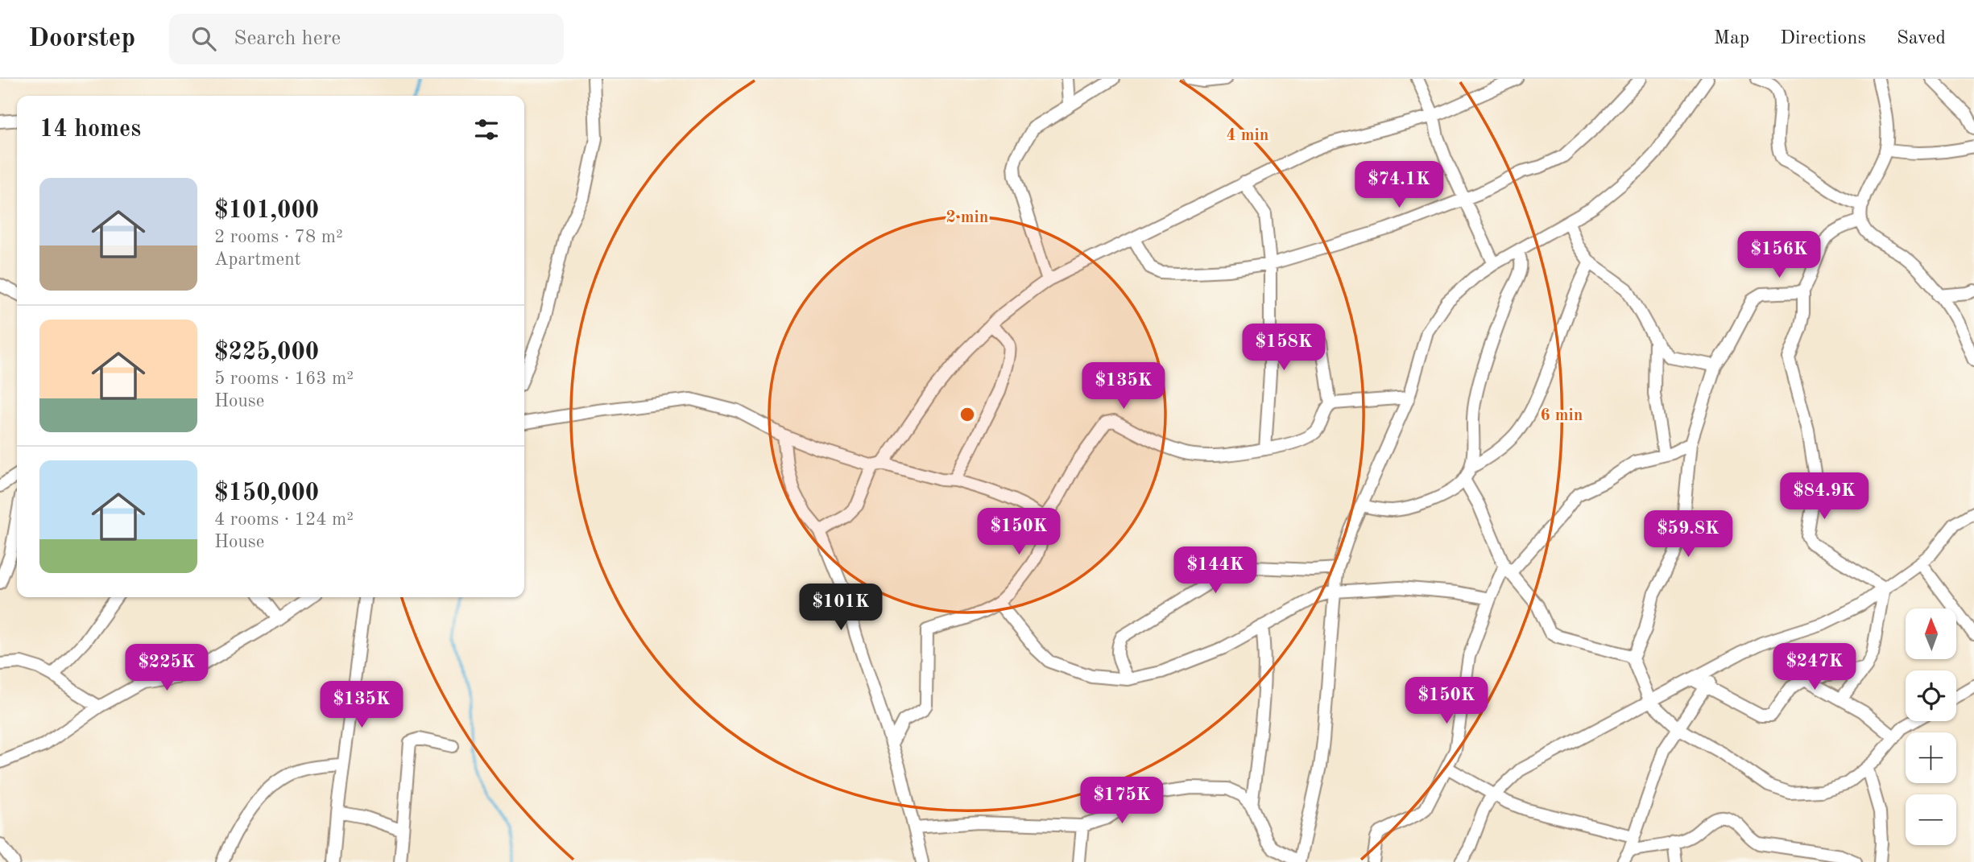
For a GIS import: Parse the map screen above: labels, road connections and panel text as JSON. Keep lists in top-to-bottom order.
{
  "north": "top",
  "page": {
    "header": "Doorstep",
    "search": "Search here",
    "nav": ["Map", "Directions", "Saved"],
    "heading": "14 homes",
    "price": [
      "$74.1K",
      "$156K",
      "$158K",
      "$135K",
      "$84.9K",
      "$150K",
      "$59.8K",
      "$144K",
      "$101K",
      "$247K",
      "$225K",
      "$150K",
      "$135K",
      "$175K"
    ],
    "list": [
      {
        "name": "$101,000",
        "note": "2 rooms · 78 m² · Apartment"
      },
      {
        "name": "$225,000",
        "note": "5 rooms · 163 m² · House"
      },
      {
        "name": "$150,000",
        "note": "4 rooms · 124 m² · House"
      }
    ],
    "map_buttons": ["+", "−"]
  },
  "rings": ["4 min", "2 min", "6 min"]
}
